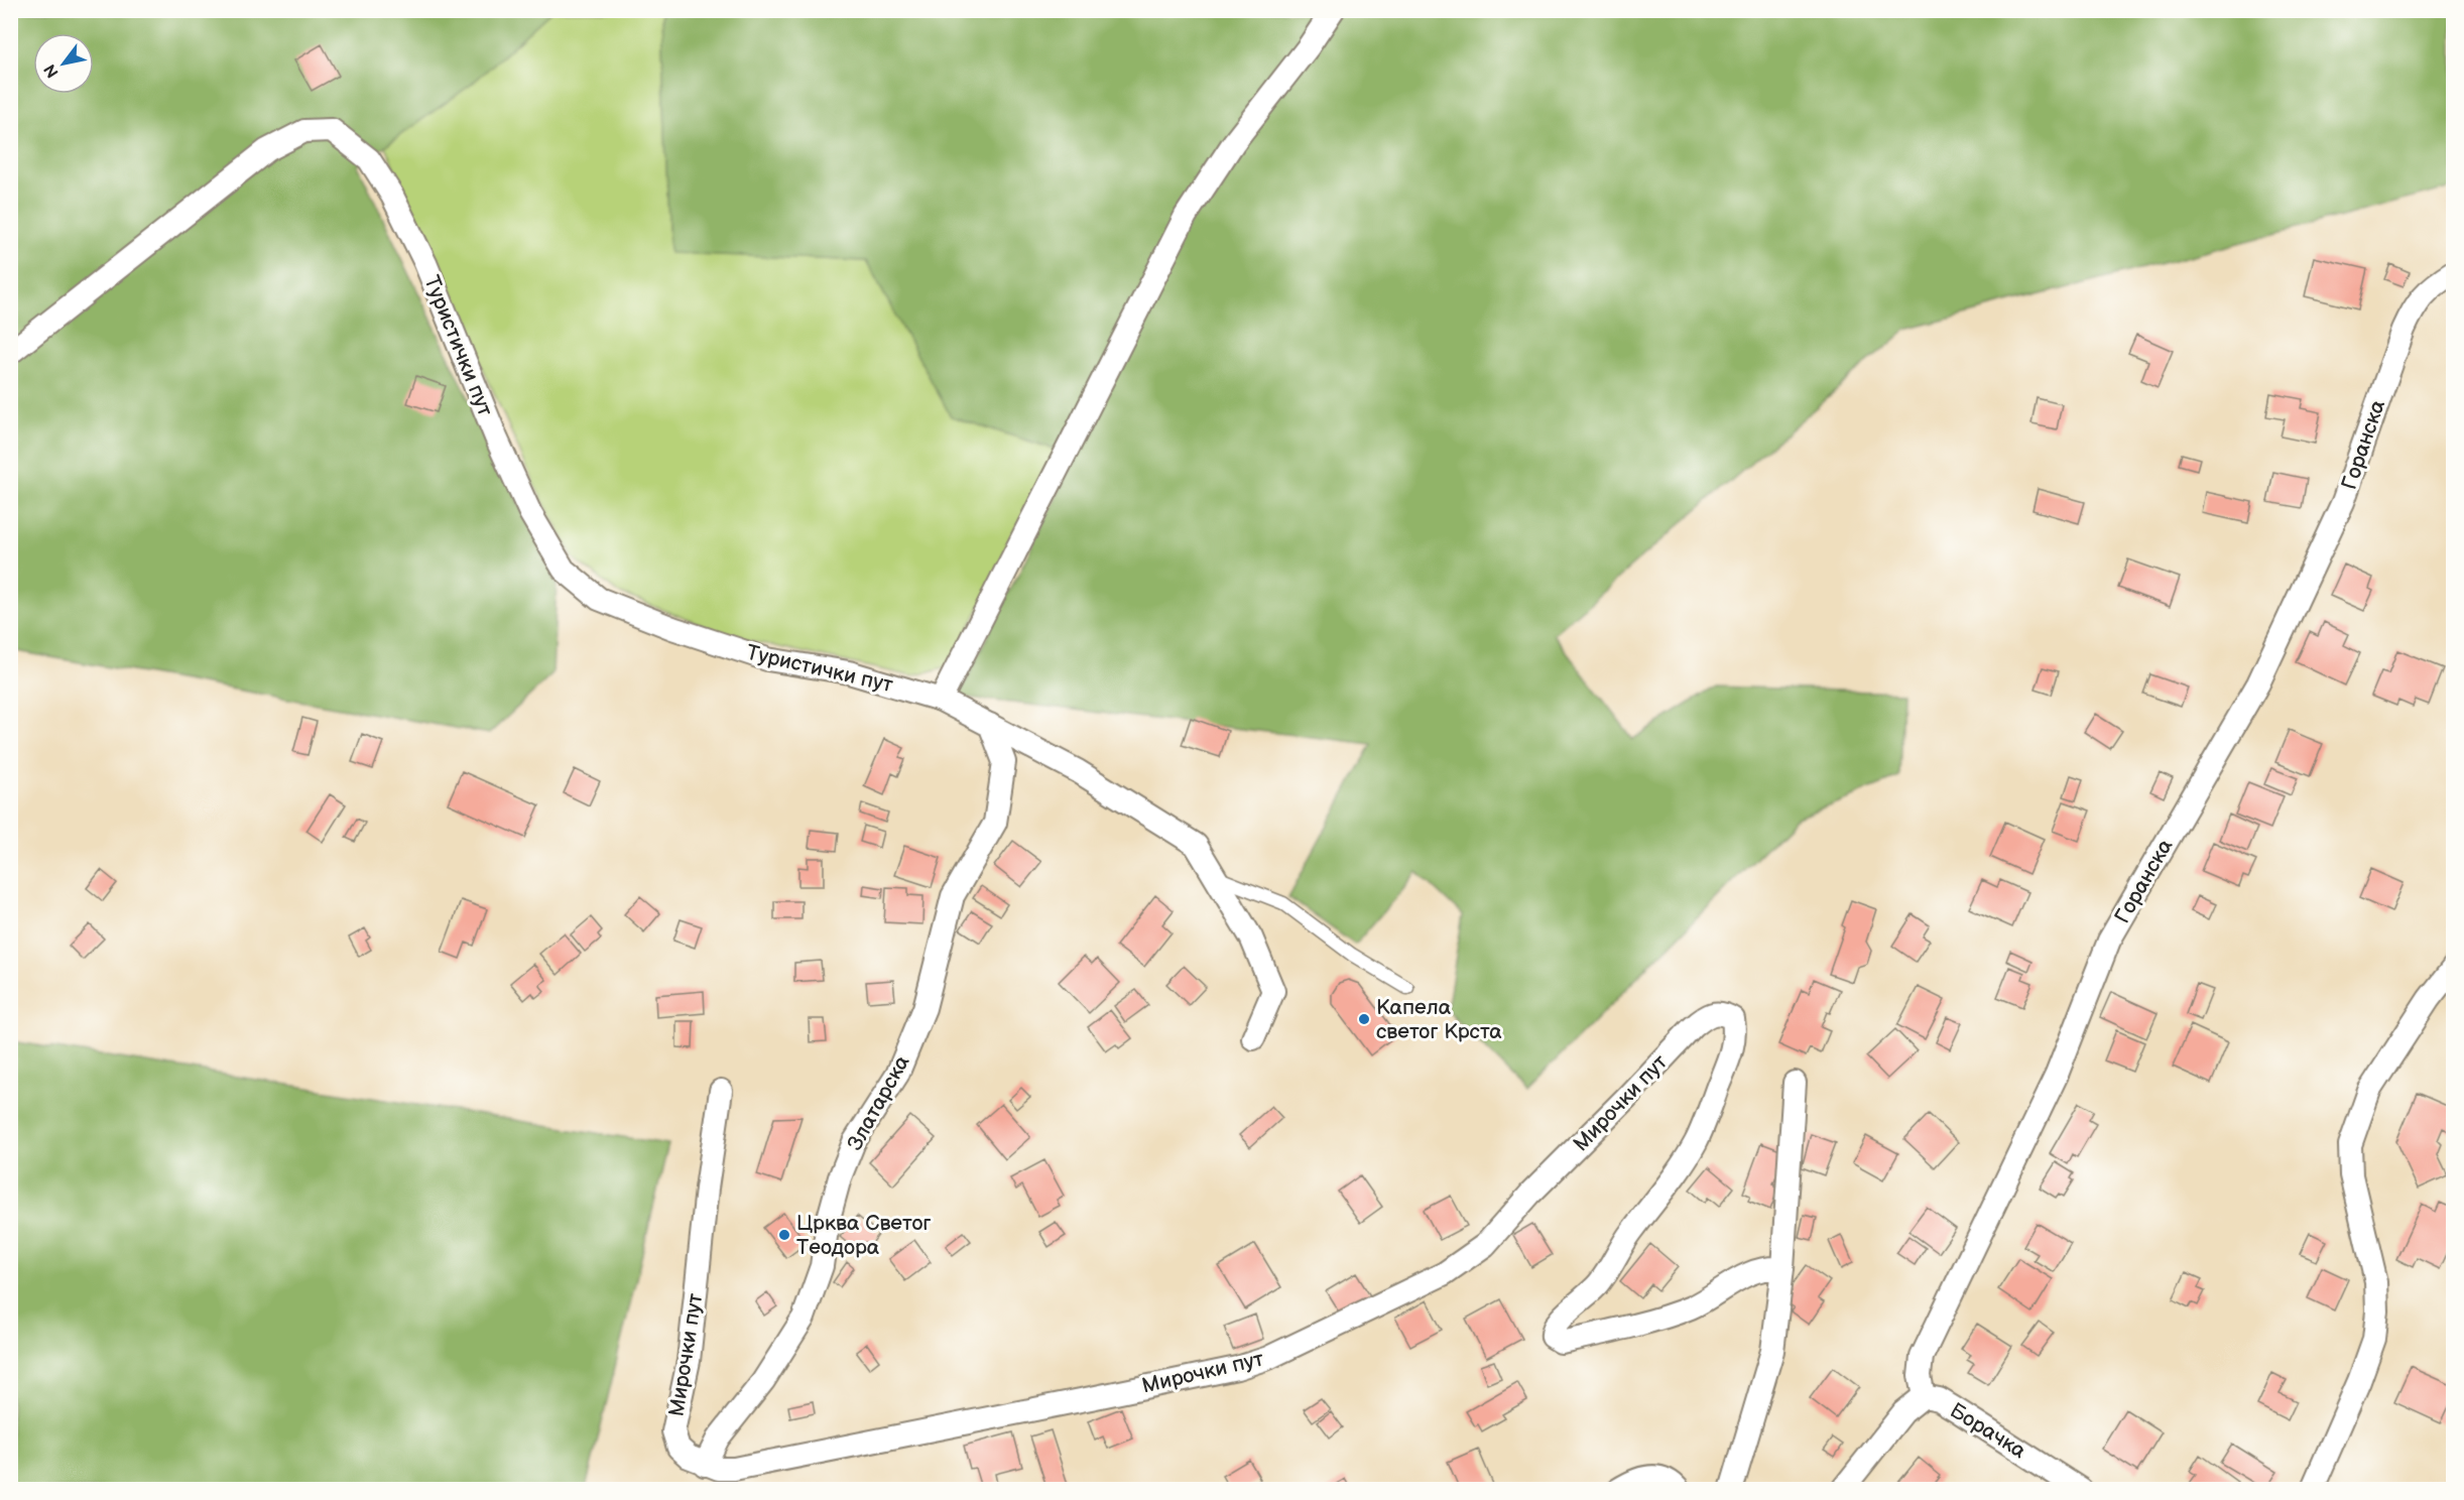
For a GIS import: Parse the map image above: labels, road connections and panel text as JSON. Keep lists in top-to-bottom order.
{
  "streets": {
    "street": [
      "Туристички пут",
      "Горанска",
      "Златарска",
      "Мирочки пут",
      "Борачка"
    ]
  },
  "crossings": [
    ["Туристички пут", "Златарска"],
    ["Горанска", "Борачка"],
    ["Златарска", "Мирочки пут"]
  ],
  "places": ["Капела светог Крста", "Црква Светог Теодора"],
  "north": "bottom left"
}
